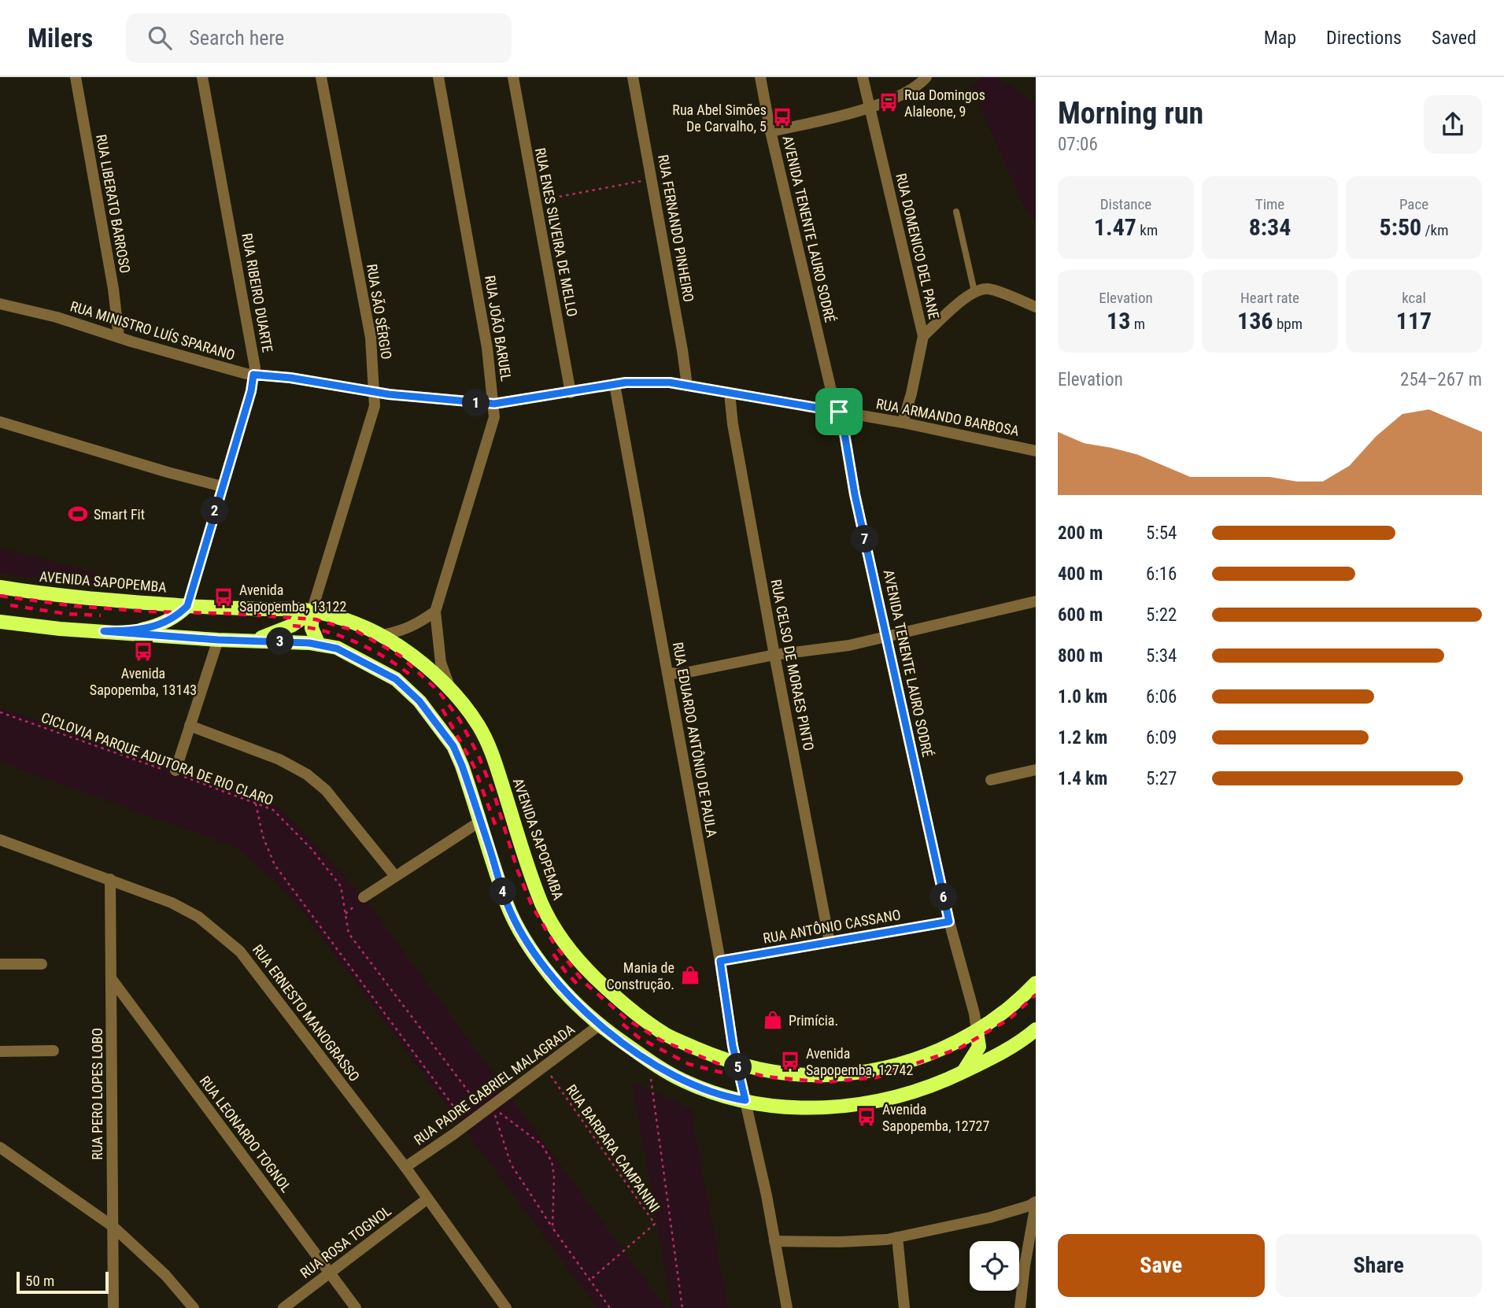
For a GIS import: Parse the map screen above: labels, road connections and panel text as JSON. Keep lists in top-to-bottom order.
{
  "streets": {
    "main road": ["AVENIDA SAPOPEMBA"],
    "street": [
      "RUA LIBERATO BARROSO",
      "RUA FERNANDO PINHEIRO",
      "AVENIDA TENENTE LAURO SODRÉ",
      "RUA ENES SILVEIRA DE MELLO",
      "RUA DOMENICO DEL PANE",
      "RUA RIBEIRO DUARTE",
      "RUA SÃO SÉRGIO",
      "RUA JOÃO BARUEL",
      "RUA MINISTRO LUÍS SPARANO",
      "RUA ARMANDO BARBOSA",
      "RUA CELSO DE MORAES PINTO",
      "RUA EDUARDO ANTÔNIO DE PAULA",
      "RUA ANTÔNIO CASSANO",
      "RUA ERNESTO MANOGRASSO",
      "RUA PADRE GABRIEL MALAGRADA",
      "RUA PERO LOPES LOBO",
      "RUA LEONARDO TOGNOL",
      "RUA ROSA TOGNOL"
    ],
    "path": ["CICLOVIA PARQUE ADUTORA DE RIO CLARO", "RUA BARBARA CAMPANINI"]
  },
  "crossings": [
    ["RUA LIBERATO BARROSO", "RUA MINISTRO LUÍS SPARANO"],
    ["RUA FERNANDO PINHEIRO", "RUA ARMANDO BARBOSA"],
    ["AVENIDA TENENTE LAURO SODRÉ", "RUA ARMANDO BARBOSA"],
    ["AVENIDA TENENTE LAURO SODRÉ", "AVENIDA SAPOPEMBA"],
    ["AVENIDA TENENTE LAURO SODRÉ", "RUA ANTÔNIO CASSANO"],
    ["RUA ENES SILVEIRA DE MELLO", "RUA ARMANDO BARBOSA"],
    ["RUA DOMENICO DEL PANE", "RUA ARMANDO BARBOSA"],
    ["RUA RIBEIRO DUARTE", "RUA MINISTRO LUÍS SPARANO"],
    ["RUA RIBEIRO DUARTE", "AVENIDA SAPOPEMBA"],
    ["RUA SÃO SÉRGIO", "RUA MINISTRO LUÍS SPARANO"],
    ["RUA SÃO SÉRGIO", "AVENIDA SAPOPEMBA"],
    ["RUA JOÃO BARUEL", "RUA MINISTRO LUÍS SPARANO"],
    ["RUA JOÃO BARUEL", "RUA ARMANDO BARBOSA"],
    ["RUA JOÃO BARUEL", "AVENIDA SAPOPEMBA"],
    ["RUA MINISTRO LUÍS SPARANO", "RUA ARMANDO BARBOSA"],
    ["RUA ARMANDO BARBOSA", "RUA CELSO DE MORAES PINTO"],
    ["RUA ARMANDO BARBOSA", "RUA EDUARDO ANTÔNIO DE PAULA"],
    ["AVENIDA SAPOPEMBA", "RUA EDUARDO ANTÔNIO DE PAULA"],
    ["RUA CELSO DE MORAES PINTO", "RUA ANTÔNIO CASSANO"],
    ["RUA EDUARDO ANTÔNIO DE PAULA", "RUA ANTÔNIO CASSANO"],
    ["RUA ERNESTO MANOGRASSO", "RUA PADRE GABRIEL MALAGRADA"],
    ["RUA ERNESTO MANOGRASSO", "RUA PERO LOPES LOBO"],
    ["RUA ERNESTO MANOGRASSO", "RUA ROSA TOGNOL"],
    ["RUA PADRE GABRIEL MALAGRADA", "RUA BARBARA CAMPANINI"],
    ["RUA PERO LOPES LOBO", "RUA LEONARDO TOGNOL"],
    ["RUA LEONARDO TOGNOL", "RUA ROSA TOGNOL"]
  ],
  "places": {
    "bus stop": [
      "Rua Domingos Alaleone, 9",
      "Rua Abel Simões De Carvalho, 5",
      "Avenida Sapopemba, 13122",
      "Avenida Sapopemba, 13143",
      "Avenida Sapopemba, 12742",
      "Avenida Sapopemba, 12727"
    ],
    "sports": ["Smart Fit"],
    "shop": ["Mania de Construção.", "Primícia."]
  },
  "scale_bar": "50 m",
  "page": {
    "header": "Milers",
    "search": "Search here",
    "nav": ["Map", "Directions", "Saved"],
    "heading": ["Morning run", "07:06"],
    "stats": [
      ["Distance", "1.47 km"],
      ["Time", "8:34"],
      ["Pace", "5:50 /km"],
      ["Elevation", "13 m"],
      ["Heart rate", "136 bpm"],
      ["kcal", "117"]
    ],
    "chart": ["Elevation", "254–267 m"],
    "pins": [
      "1",
      "2",
      "7",
      "3",
      "4",
      "6",
      "5"
    ],
    "list": [
      {
        "name": "200 m",
        "note": "5:54"
      },
      {
        "name": "400 m",
        "note": "6:16"
      },
      {
        "name": "600 m",
        "note": "5:22"
      },
      {
        "name": "800 m",
        "note": "5:34"
      },
      {
        "name": "1.0 km",
        "note": "6:06"
      },
      {
        "name": "1.2 km",
        "note": "6:09"
      },
      {
        "name": "1.4 km",
        "note": "5:27"
      }
    ],
    "buttons": ["Save", "Share"],
    "scale": "50 m"
  }
}
